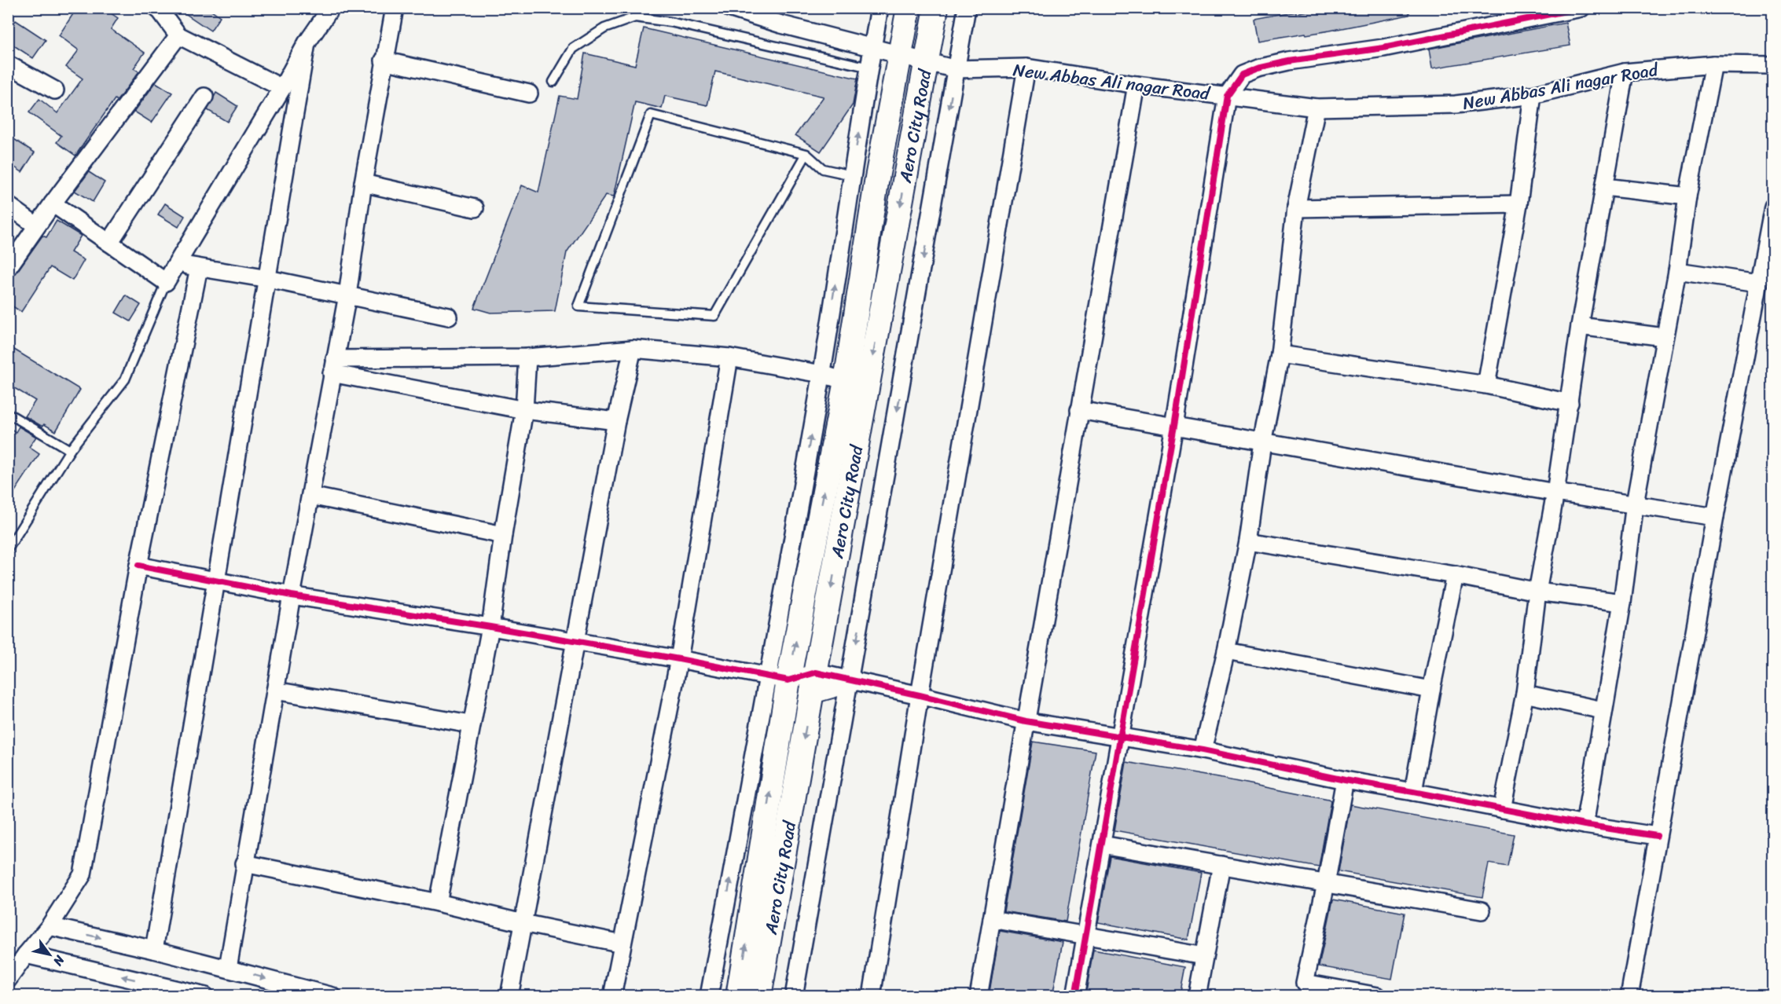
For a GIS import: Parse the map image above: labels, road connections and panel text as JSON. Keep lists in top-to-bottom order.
{
  "streets": {
    "street": ["New Abbas Ali nagar Road", "Aero City Road"]
  },
  "crossings": [
    ["New Abbas Ali nagar Road", "Aero City Road"]
  ],
  "north": "bottom right"
}
